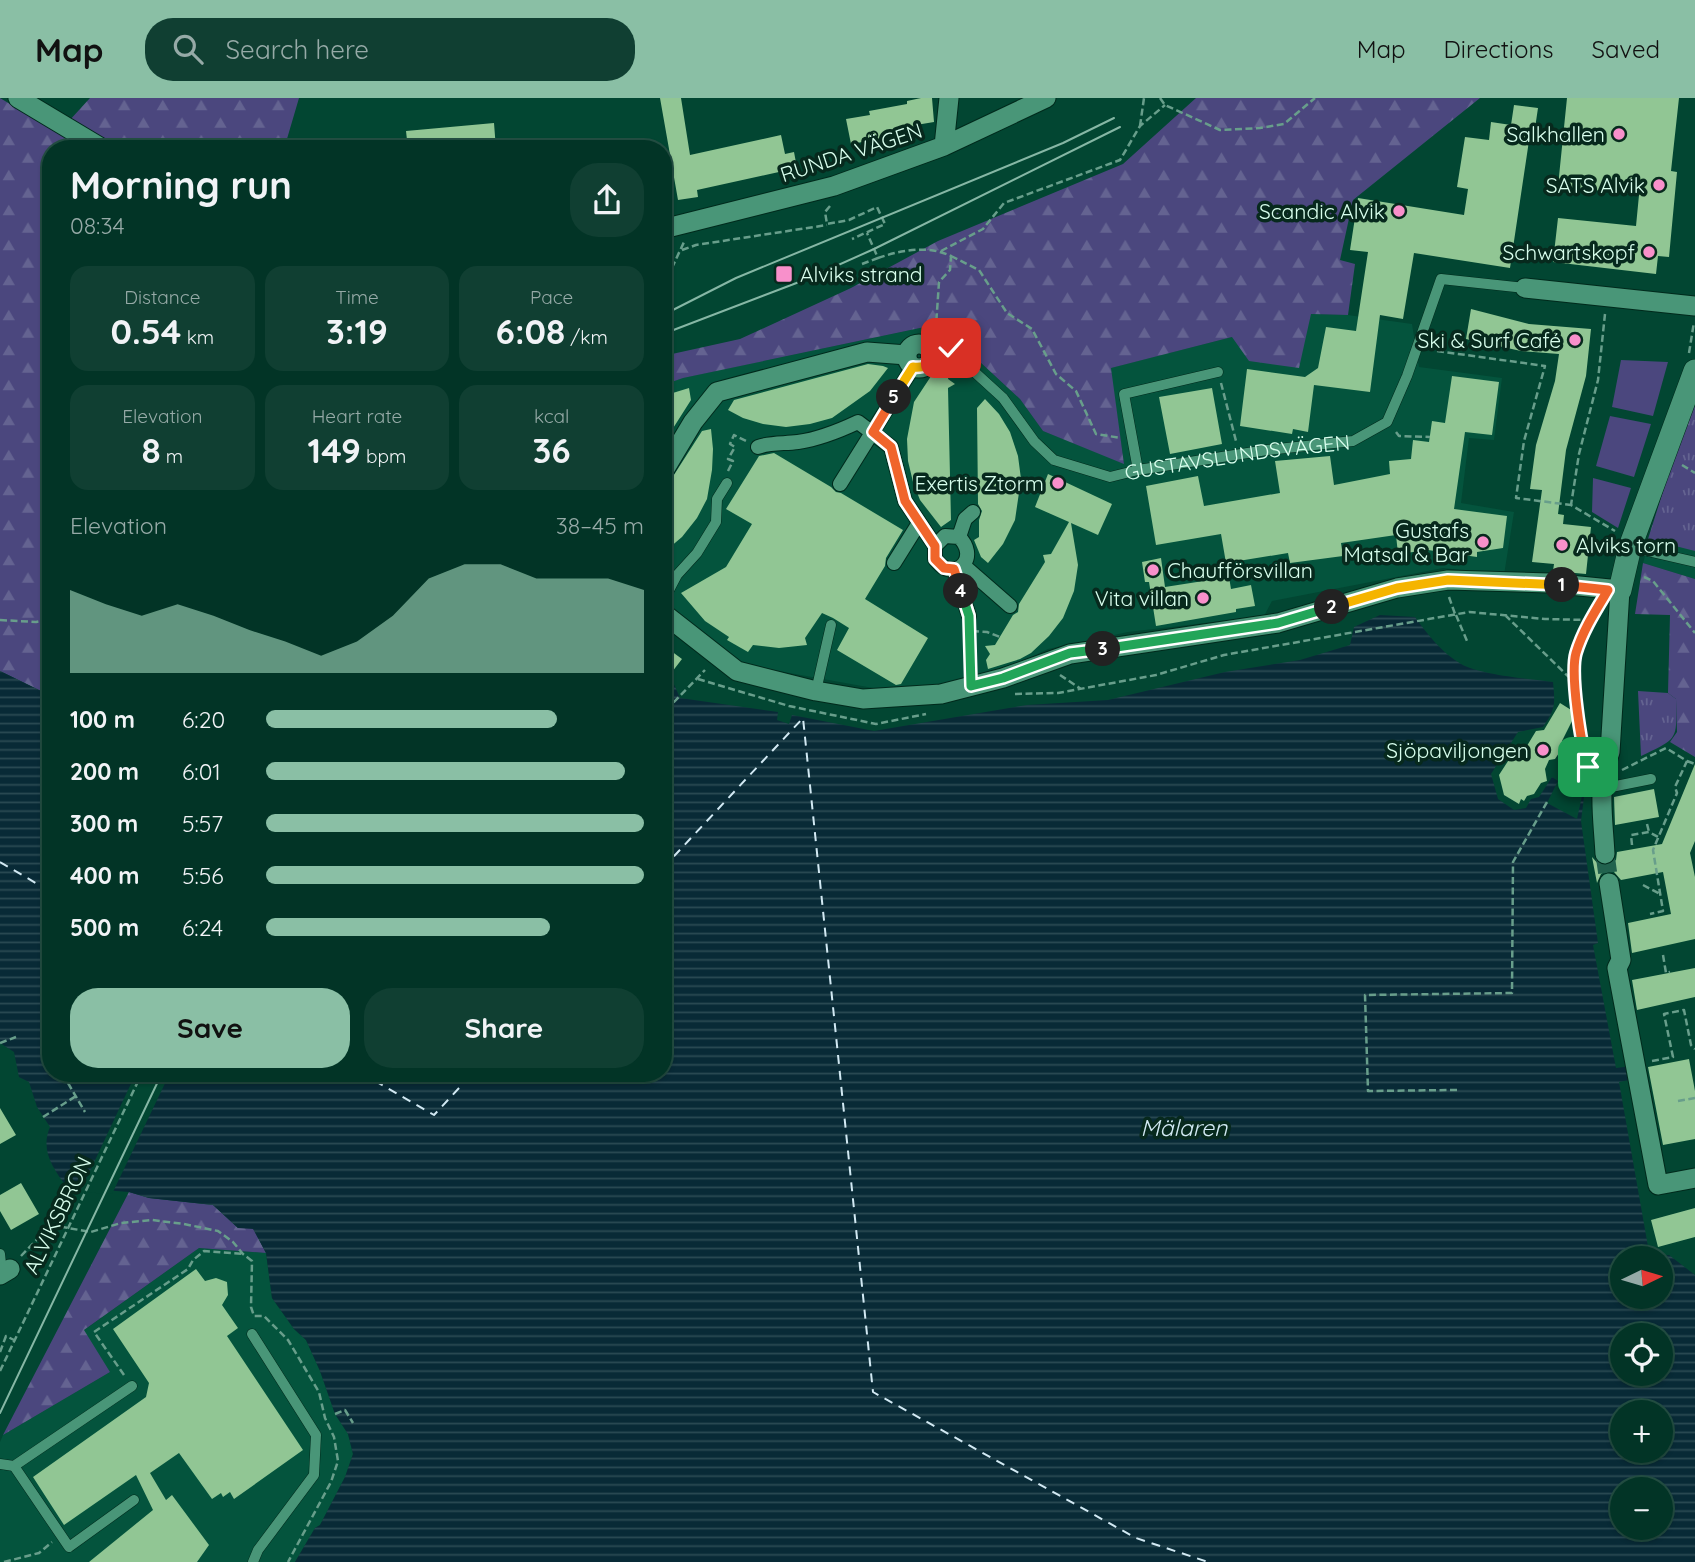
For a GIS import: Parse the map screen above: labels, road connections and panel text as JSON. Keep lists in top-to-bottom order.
{
  "streets": {
    "street": ["RUNDA VÄGEN", "GUSTAVSLUNDSVÄGEN"],
    "path": ["ALVIKSBRON"]
  },
  "water": ["Mälaren"],
  "places": {
    "other": [
      "Salkhallen",
      "SATS Alvik",
      "Scandic Alvik",
      "Schwartskopf",
      "Ski & Surf Café",
      "Exertis Ztorm",
      "Gustafs Matsal & Bar",
      "Alviks torn",
      "Chaufförsvillan",
      "Vita villan",
      "Sjöpaviljongen"
    ],
    "transit": ["Alviks strand"]
  },
  "north": "right",
  "page": {
    "header": "Map",
    "search": "Search here",
    "nav": ["Map", "Directions", "Saved"],
    "heading": ["Morning run", "08:34"],
    "stats": [
      ["Distance", "0.54 km"],
      ["Time", "3:19"],
      ["Pace", "6:08 /km"],
      ["Elevation", "8 m"],
      ["Heart rate", "149 bpm"],
      ["kcal", "36"]
    ],
    "pins": [
      "5",
      "1",
      "4",
      "2",
      "3"
    ],
    "chart": ["Elevation", "38–45 m"],
    "list": [
      {
        "name": "100 m",
        "note": "6:20"
      },
      {
        "name": "200 m",
        "note": "6:01"
      },
      {
        "name": "300 m",
        "note": "5:57"
      },
      {
        "name": "400 m",
        "note": "5:56"
      },
      {
        "name": "500 m",
        "note": "6:24"
      }
    ],
    "buttons": ["Save", "Share"],
    "map_buttons": ["+", "−"]
  }
}
